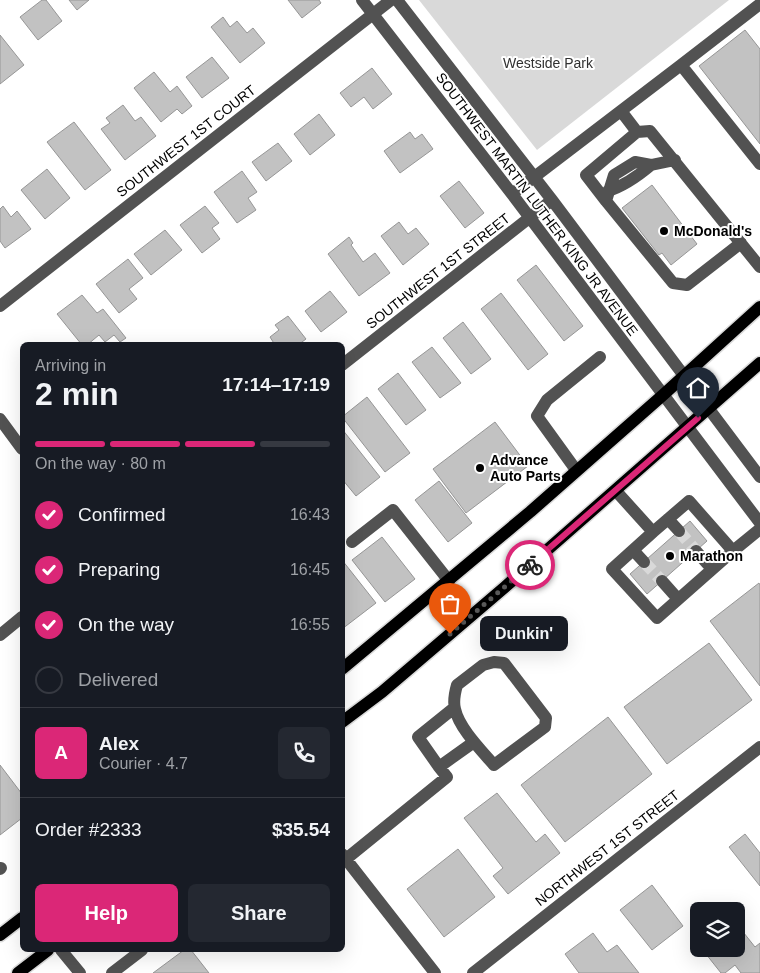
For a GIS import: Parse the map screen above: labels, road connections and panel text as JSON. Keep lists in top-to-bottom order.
{
  "streets": {
    "street": [
      "SOUTHWEST 1ST COURT",
      "SOUTHWEST MARTIN LUTHER KING JR AVENUE",
      "SOUTHWEST 1ST STREET",
      "NORTHWEST 1ST STREET"
    ]
  },
  "crossings": [
    ["SOUTHWEST 1ST COURT", "SOUTHWEST MARTIN LUTHER KING JR AVENUE"],
    ["SOUTHWEST MARTIN LUTHER KING JR AVENUE", "SOUTHWEST 1ST STREET"]
  ],
  "parks": ["Westside Park"],
  "places": [
    "McDonald's",
    "Advance Auto Parts",
    "Marathon",
    "Dunkin'"
  ],
  "page": {
    "heading": ["2 min", "Arriving in", "17:14–17:19"],
    "panel": [
      "Alex",
      "Courier · 4.7",
      "Order #2333",
      "$35.54"
    ],
    "bar": "On the way · 80 m",
    "list": [
      ["Confirmed", "16:43"],
      ["Preparing", "16:45"],
      ["On the way", "16:55"],
      "Delivered"
    ],
    "bubble": "Dunkin'",
    "round": "A",
    "buttons": ["Help", "Share"]
  }
}
